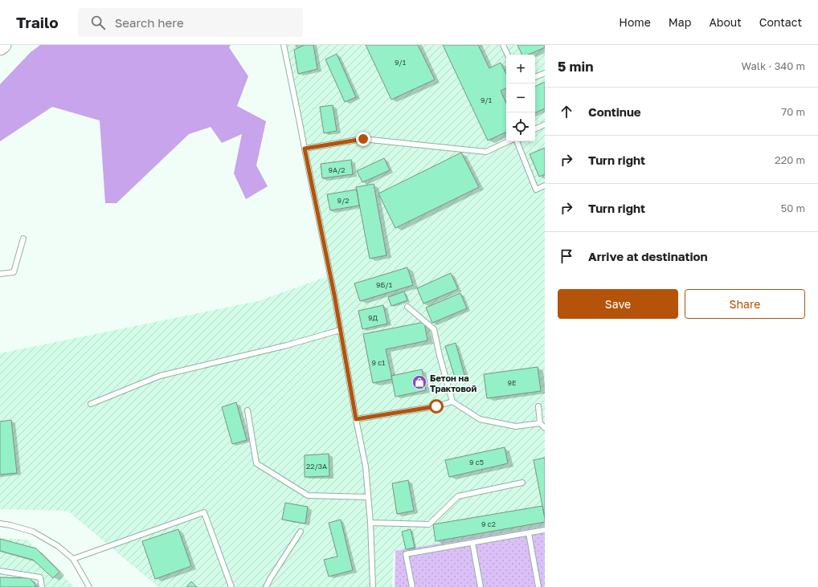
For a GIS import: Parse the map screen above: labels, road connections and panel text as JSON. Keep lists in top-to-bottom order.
{
  "places": {
    "shop": ["Бетон на Трактовой"]
  },
  "house_numbers": [
    "9/1",
    "9/1",
    "9А/2",
    "9/2",
    "9Б/1",
    "9Д",
    "9 с1",
    "9Е",
    "9 с5",
    "22/3А",
    "9 с2"
  ],
  "page": {
    "header": "Trailo",
    "search": "Search here",
    "nav": [
      "Home",
      "Map",
      "About",
      "Contact"
    ],
    "heading": ["5 min", "Walk · 340 m"],
    "map_buttons": ["+", "−"],
    "list": [
      ["Continue", "70 m"],
      ["Turn right", "220 m"],
      ["Turn right", "50 m"],
      "Arrive at destination"
    ],
    "buttons": ["Save", "Share"]
  }
}
